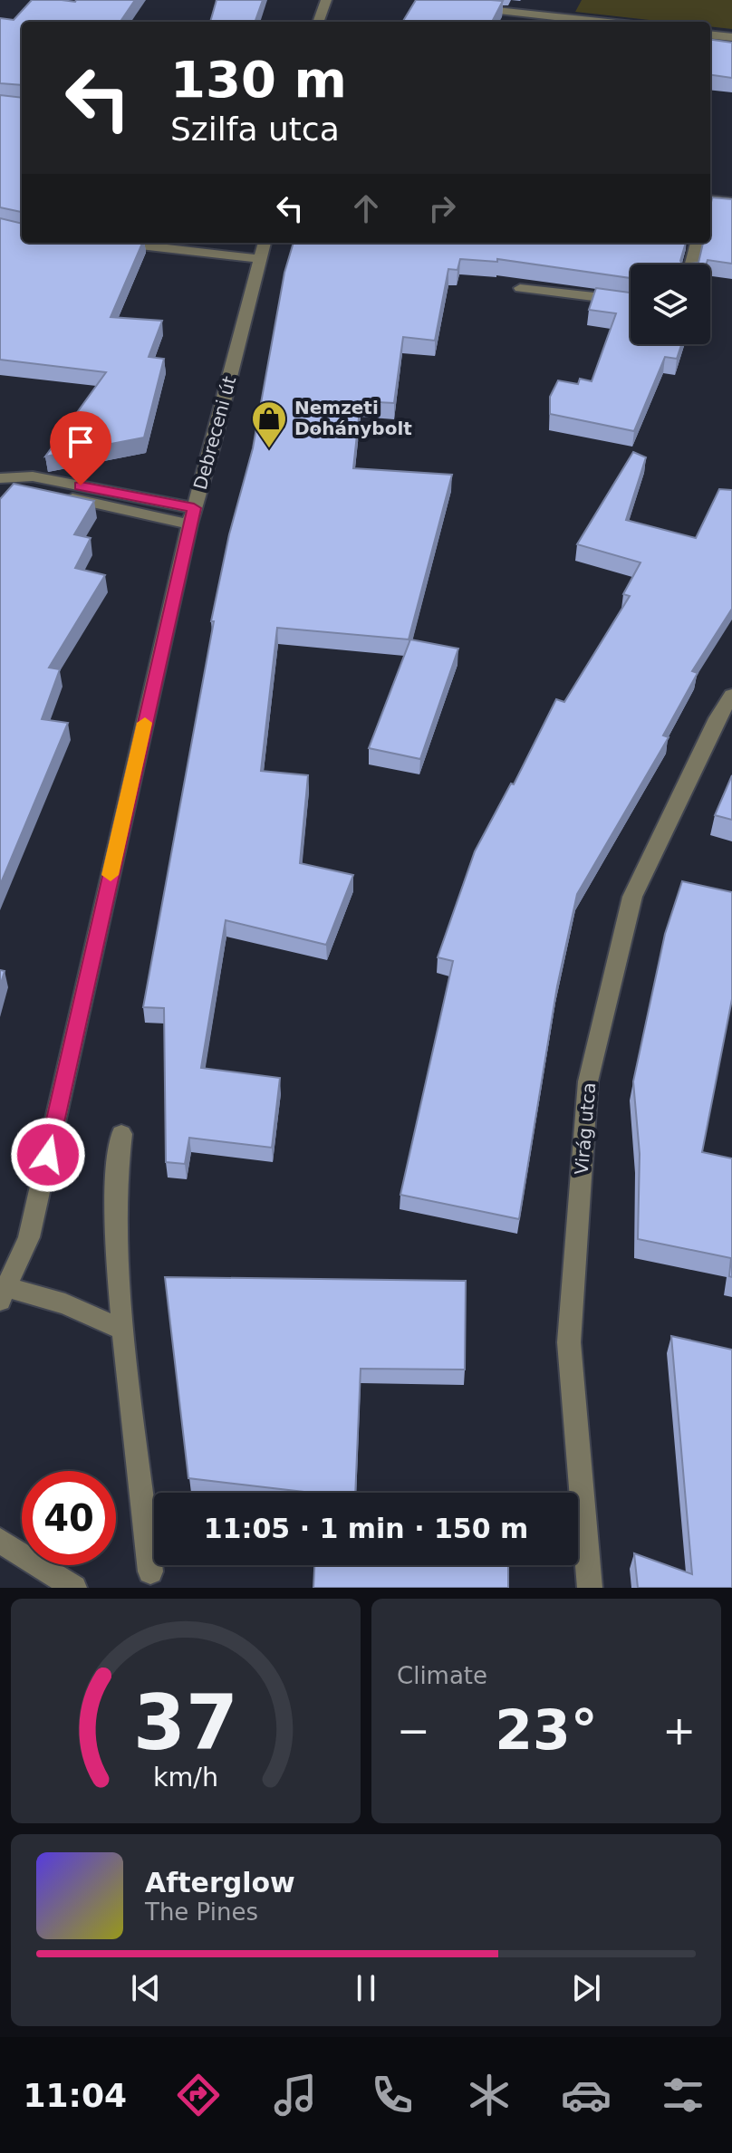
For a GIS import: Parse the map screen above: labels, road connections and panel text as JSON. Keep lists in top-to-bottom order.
{
  "streets": {
    "street": ["Debreceni út", "Virág utca"]
  },
  "places": {
    "shop": ["Nemzeti Dohánybolt"]
  },
  "page": {
    "turn": ["130 m", "Szilfa utca"],
    "limit": "40",
    "trip": "11:05 · 1 min · 150 m",
    "tile": "Climate",
    "heat": ["−", "23°", "+"],
    "song": ["Afterglow", "The Pines"],
    "tabs": "11:04",
    "gauge": ["37", "km/h"]
  }
}
